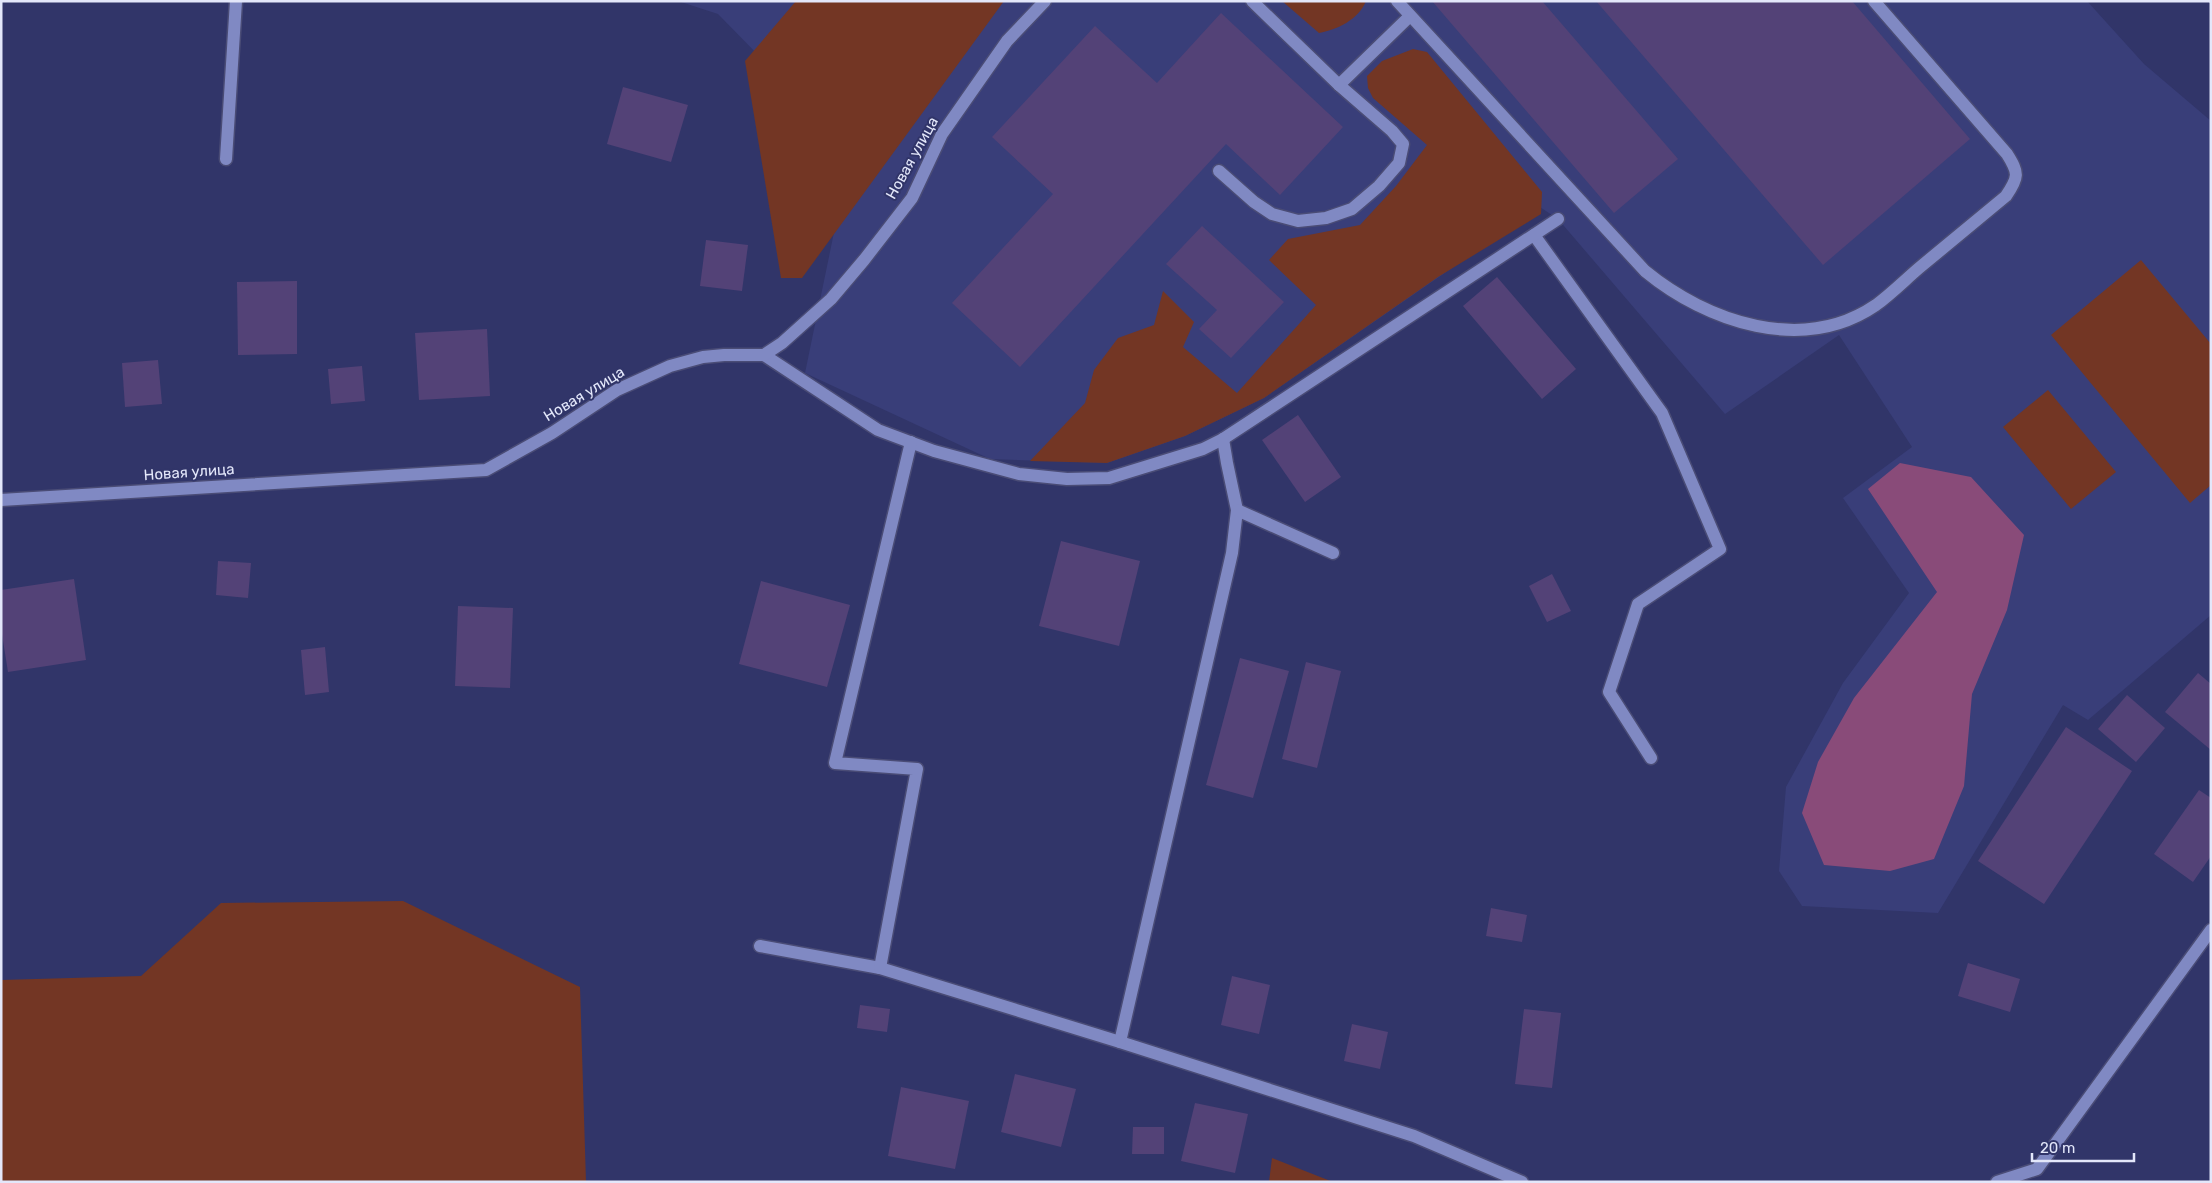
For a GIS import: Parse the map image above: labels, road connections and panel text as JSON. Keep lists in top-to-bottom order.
{
  "streets": {
    "street": ["Новая улица"]
  },
  "scale_bar": "20 m"
}
